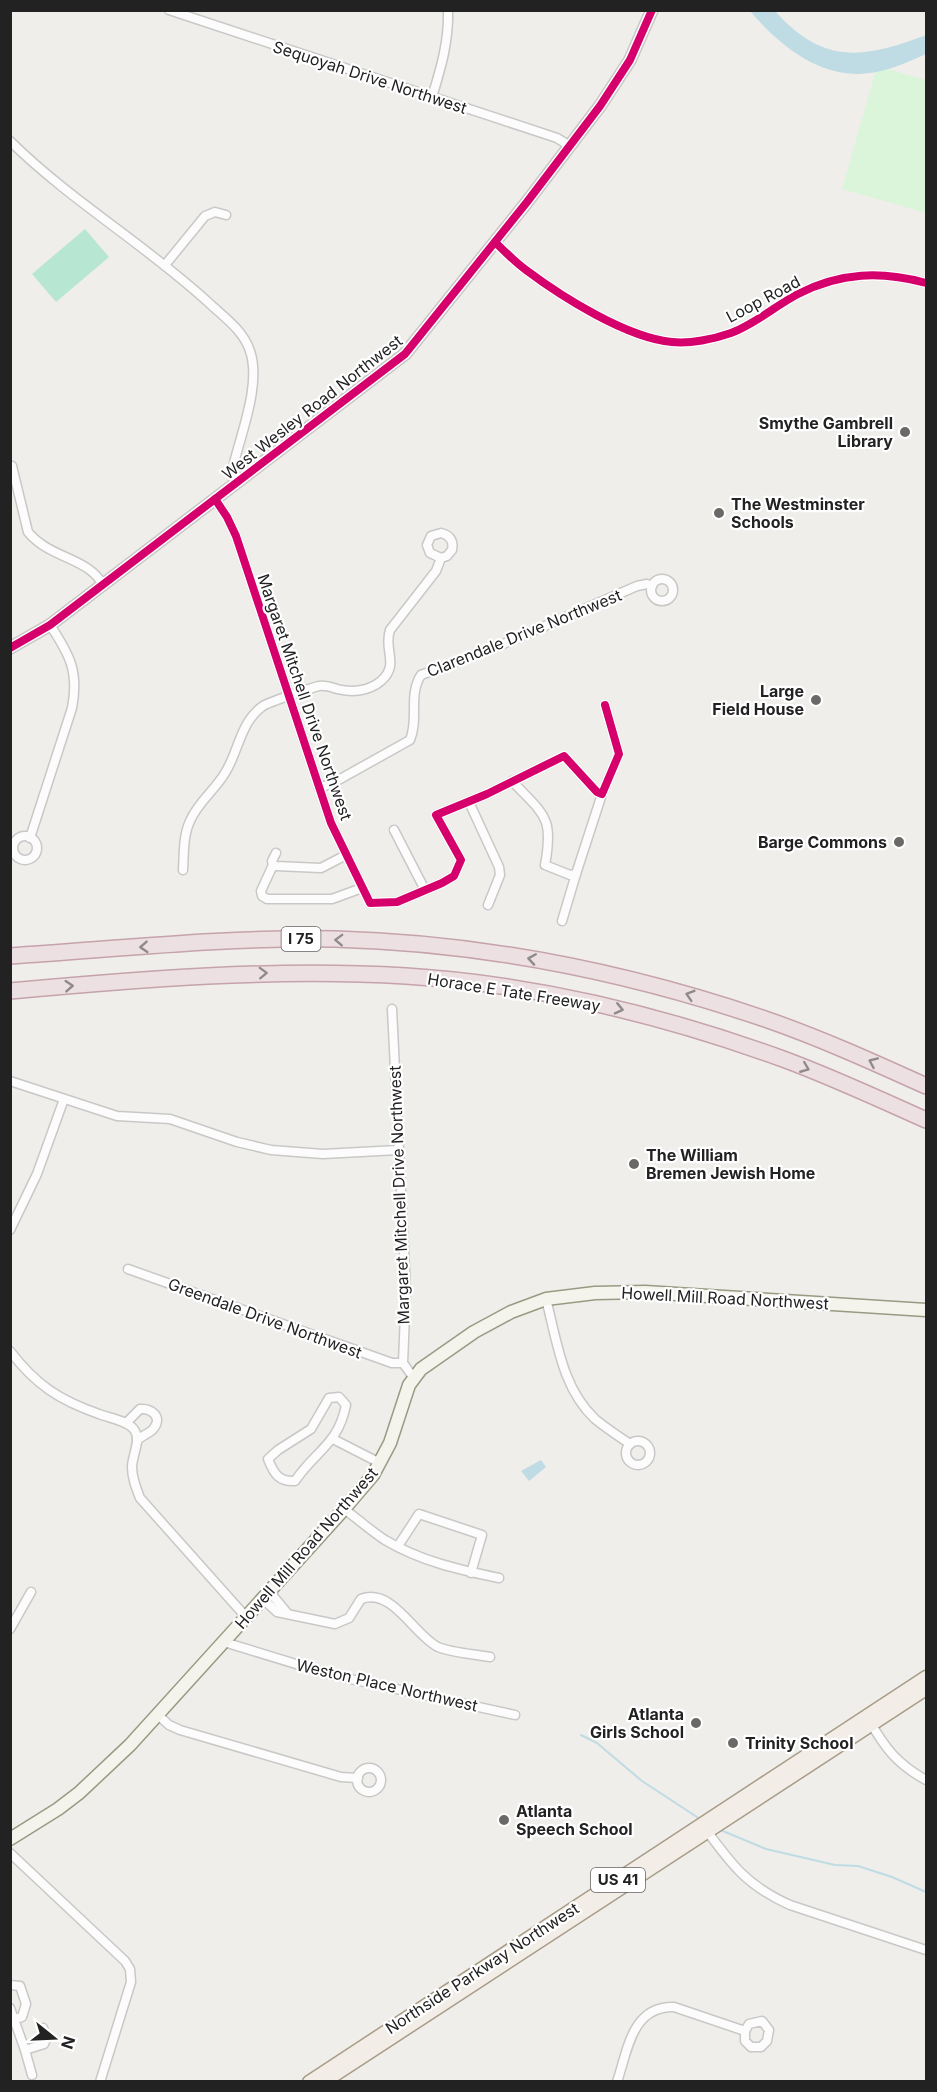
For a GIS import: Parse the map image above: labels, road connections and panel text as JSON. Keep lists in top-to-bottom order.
{
  "streets": {
    "highway": ["I 75", "Horace E Tate Freeway"],
    "main road": ["Howell Mill Road Northwest", "US 41", "Northside Parkway Northwest"],
    "street": [
      "Sequoyah Drive Northwest",
      "Loop Road",
      "West Wesley Road Northwest",
      "Clarendale Drive Northwest",
      "Margaret Mitchell Drive Northwest",
      "Greendale Drive Northwest",
      "Weston Place Northwest"
    ]
  },
  "crossings": [
    ["Sequoyah Drive Northwest", "West Wesley Road Northwest"],
    ["Loop Road", "West Wesley Road Northwest"],
    ["West Wesley Road Northwest", "Margaret Mitchell Drive Northwest"],
    ["Clarendale Drive Northwest", "Margaret Mitchell Drive Northwest"],
    ["Margaret Mitchell Drive Northwest", "Greendale Drive Northwest"],
    ["Howell Mill Road Northwest", "Weston Place Northwest"]
  ],
  "places": [
    "Smythe Gambrell Library",
    "The Westminster Schools",
    "Large Field House",
    "Barge Commons",
    "The William Bremen Jewish Home",
    "Atlanta Girls School",
    "Trinity School",
    "Atlanta Speech School"
  ],
  "north": "right"
}
